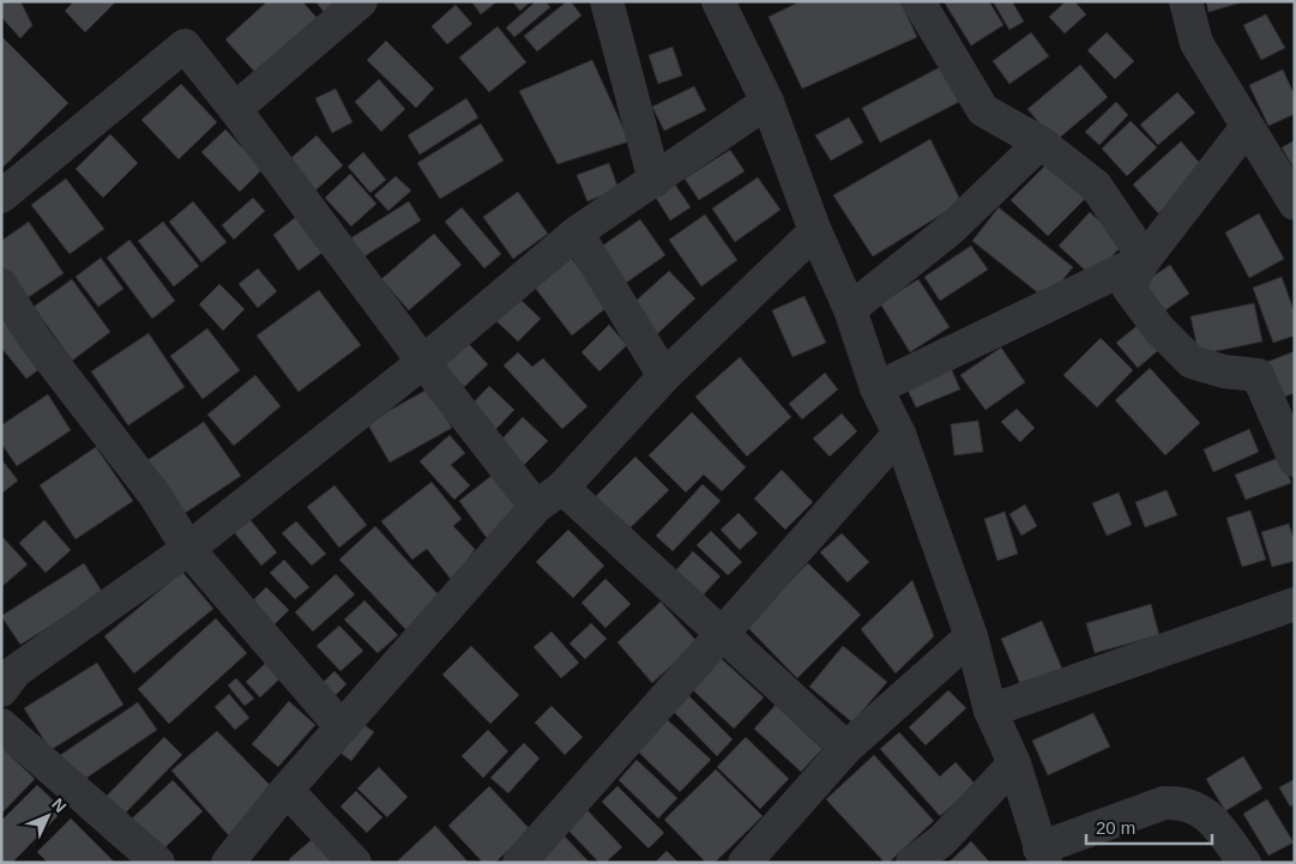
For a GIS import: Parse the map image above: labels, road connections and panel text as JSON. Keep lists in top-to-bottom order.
{
  "scale_bar": "20 m",
  "north": "top right"
}
